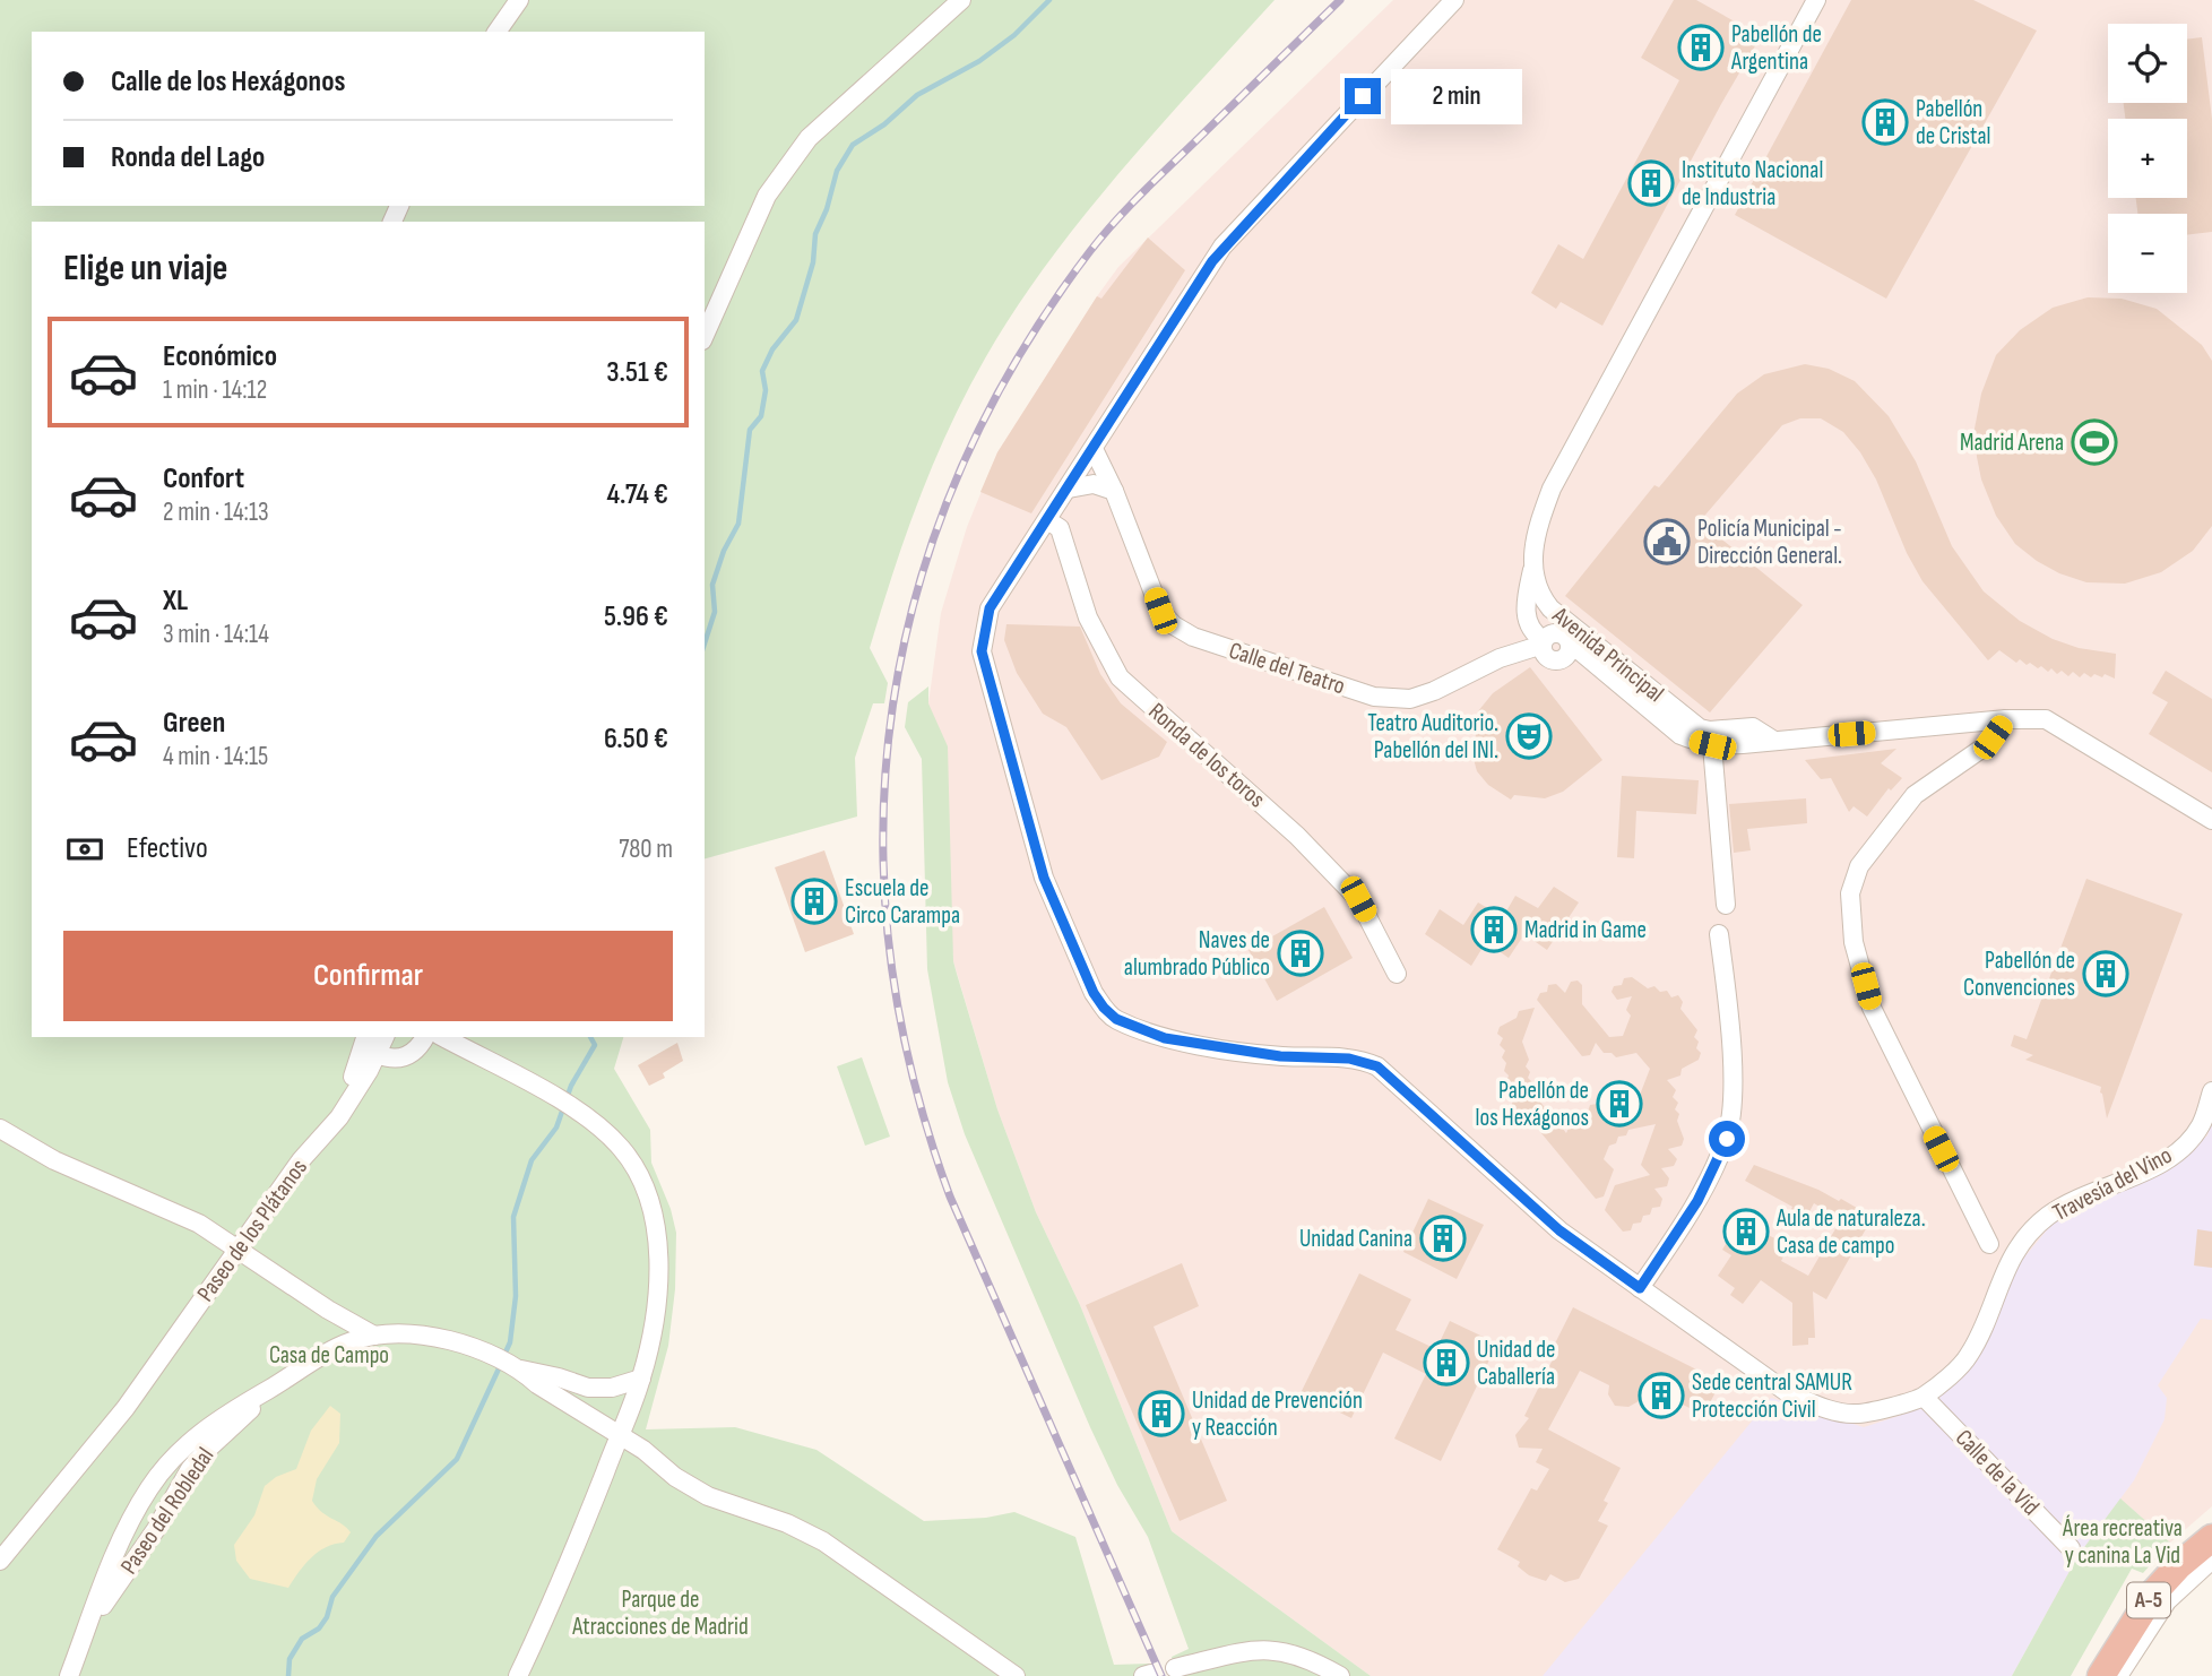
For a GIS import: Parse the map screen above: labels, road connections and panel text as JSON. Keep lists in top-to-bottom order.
{
  "streets": {
    "highway": ["A-5"],
    "street": [
      "Avenida Principal",
      "Calle del Teatro",
      "Ronda de los toros",
      "Travesía del Vino",
      "Paseo de los Plátanos",
      "Calle de la Vid",
      "Paseo del Robledal"
    ]
  },
  "crossings": [
    ["Travesía del Vino", "Calle de la Vid"]
  ],
  "parks": ["Casa de Campo", "Área recreativa y canina La Vid", "Parque de Atracciones de Madrid"],
  "places": {
    "building": [
      "Pabellón de Argentina",
      "Pabellón de Cristal",
      "Instituto Nacional de Industria",
      "Escuela de Circo Carampa",
      "Madrid in Game",
      "Naves de alumbrado Público",
      "Pabellón de Convenciones",
      "Pabellón de los Hexágonos",
      "Aula de naturaleza. Casa de campo",
      "Unidad Canina",
      "Unidad de Caballería",
      "Sede central SAMUR Protección Civil",
      "Unidad de Prevención y Reacción"
    ],
    "sports": ["Madrid Arena"],
    "public building": ["Policía Municipal - Dirección General."],
    "theatre": ["Teatro Auditorio. Pabellón del INI."]
  },
  "page": {
    "map_buttons": ["+", "−"],
    "banner": ["Calle de los Hexágonos", "Ronda del Lago"],
    "bubble": "2 min",
    "heading": "Elige un viaje",
    "list": [
      {
        "name": "Económico",
        "note": "1 min · 14:12",
        "value": "3.51 €"
      },
      {
        "name": "Confort",
        "note": "2 min · 14:13",
        "value": "4.74 €"
      },
      {
        "name": "XL",
        "note": "3 min · 14:14",
        "value": "5.96 €"
      },
      {
        "name": "Green",
        "note": "4 min · 14:15",
        "value": "6.50 €"
      }
    ],
    "pay": ["Efectivo", "780 m"],
    "buttons": "Confirmar"
  }
}
